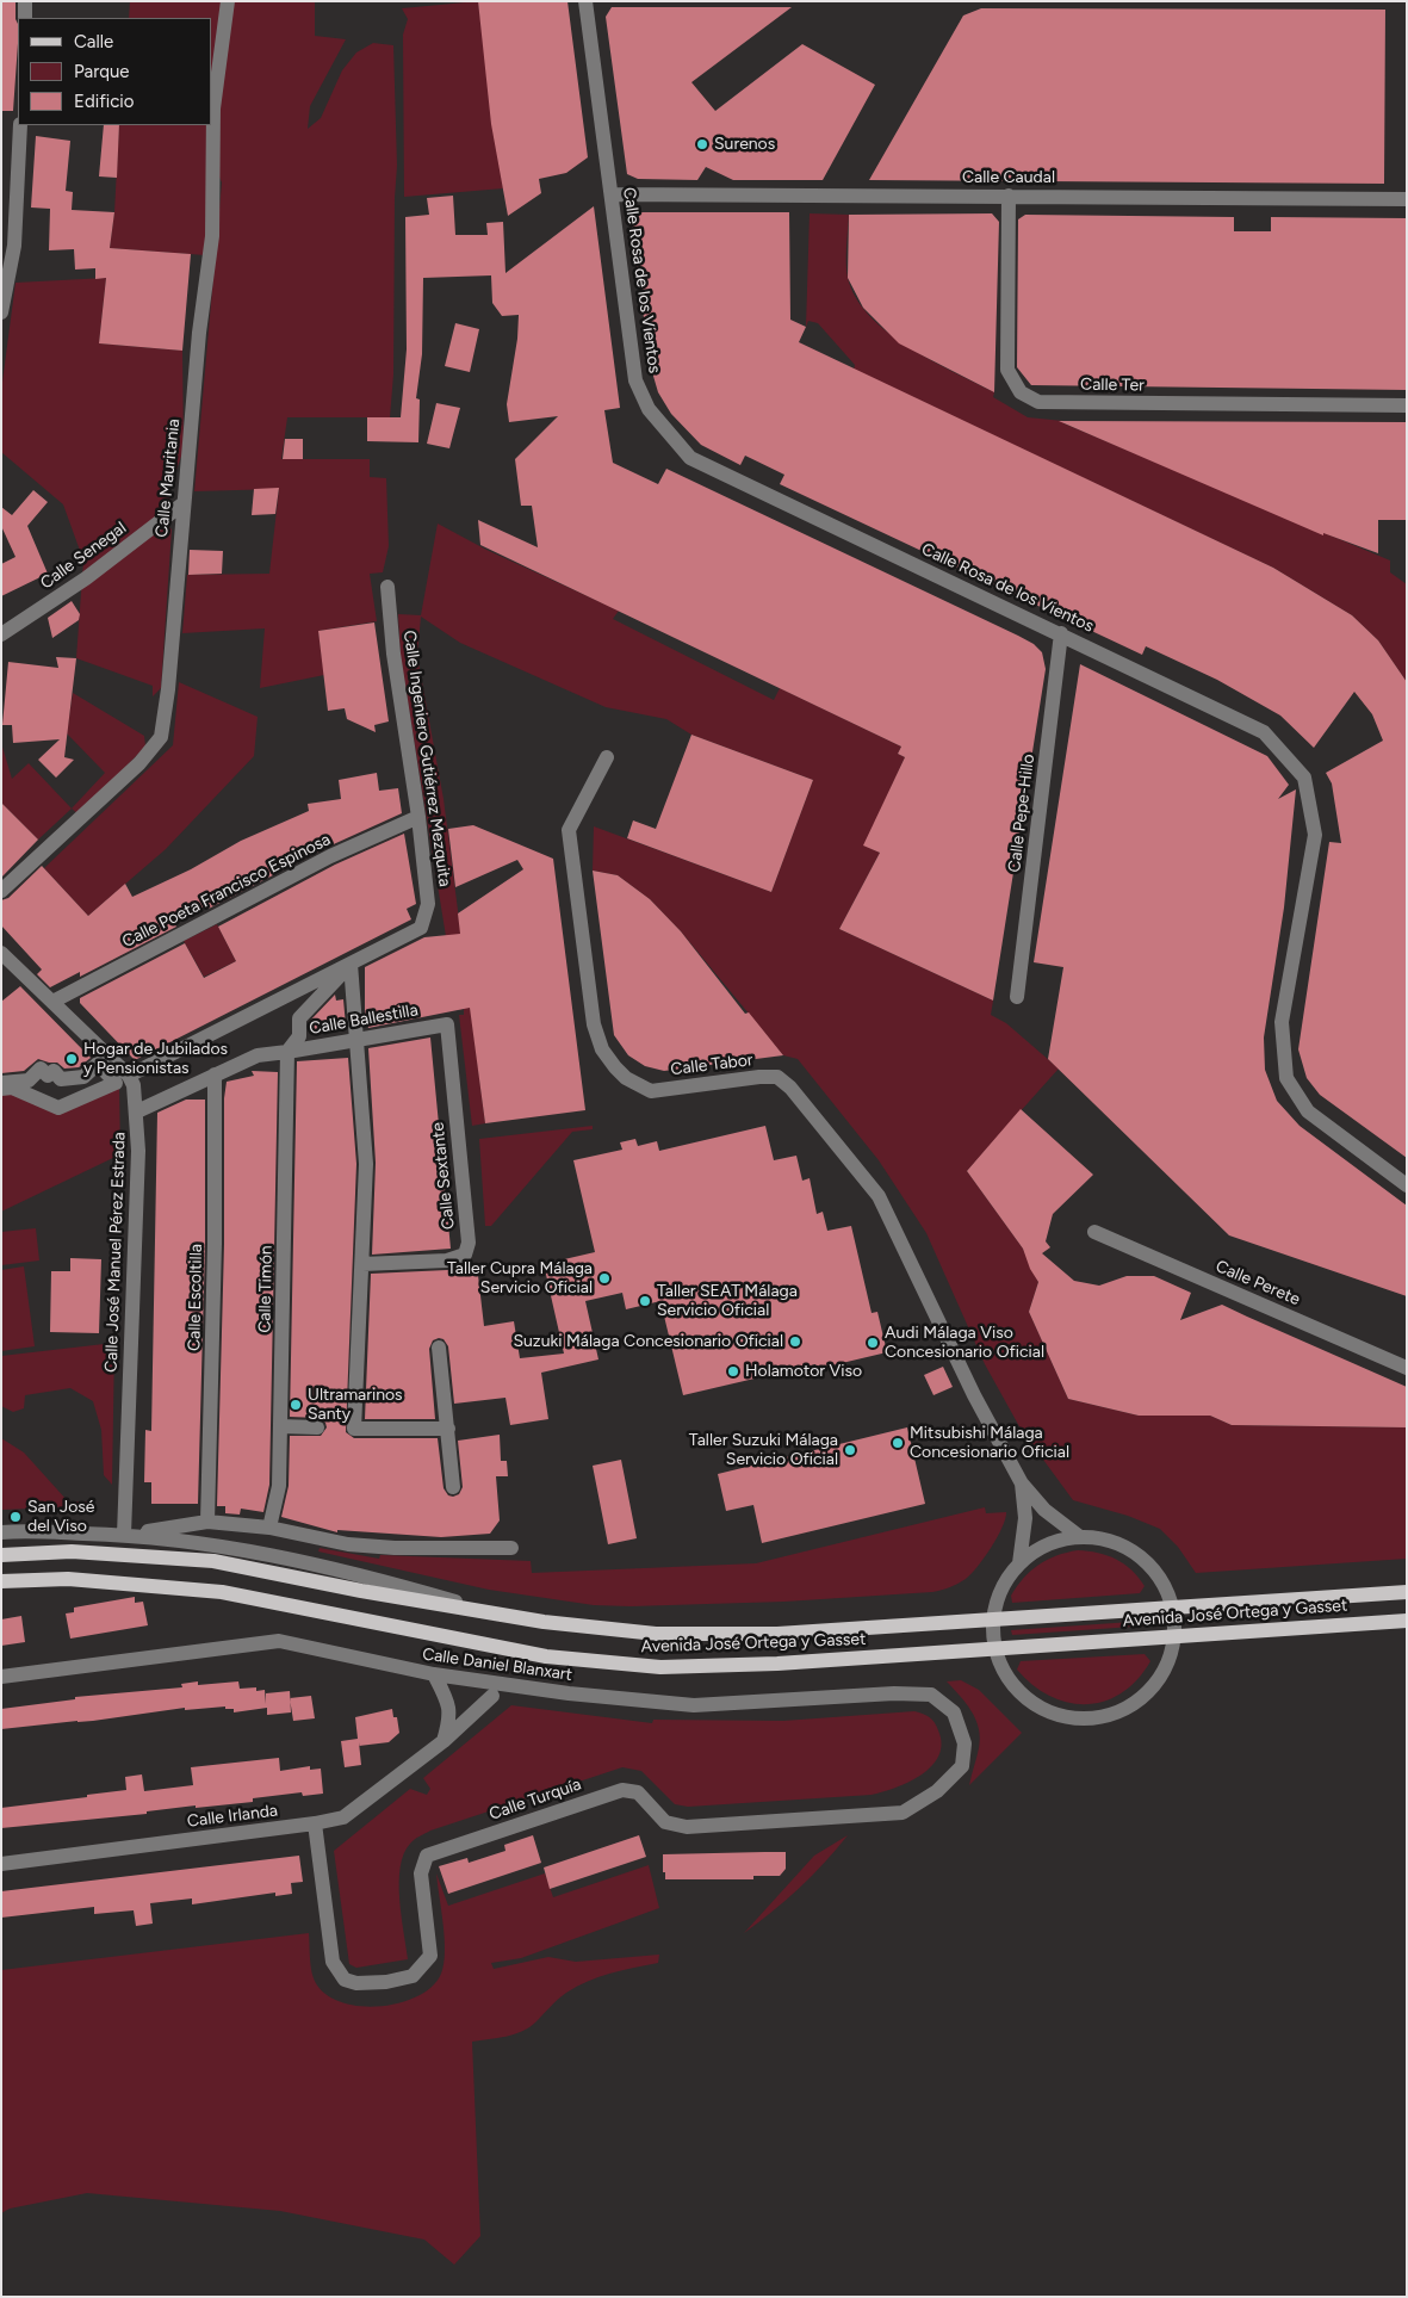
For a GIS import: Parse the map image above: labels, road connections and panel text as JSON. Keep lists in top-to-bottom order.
{
  "streets": {
    "main road": ["Avenida José Ortega y Gasset"],
    "street": [
      "Calle Caudal",
      "Calle Rosa de los Vientos",
      "Calle Ter",
      "Calle Mauritania",
      "Calle Senegal",
      "Calle Ingeniero Gutiérrez Mezquita",
      "Calle Pepe-Hillo",
      "Calle Poeta Francisco Espinosa",
      "Calle Ballestilla",
      "Calle Tabor",
      "Calle Sextante",
      "Calle José Manuel Pérez Estrada",
      "Calle Perete",
      "Calle Timón",
      "Calle Escoltilla",
      "Calle Daniel Blanxart",
      "Calle Turquía",
      "Calle Irlanda"
    ]
  },
  "crossings": [
    ["Calle Caudal", "Calle Rosa de los Vientos"],
    ["Calle Caudal", "Calle Ter"],
    ["Calle Rosa de los Vientos", "Calle Pepe-Hillo"],
    ["Calle Mauritania", "Calle Senegal"],
    ["Calle Ingeniero Gutiérrez Mezquita", "Calle Poeta Francisco Espinosa"],
    ["Calle Ingeniero Gutiérrez Mezquita", "Calle Ballestilla"],
    ["Calle Ingeniero Gutiérrez Mezquita", "Calle José Manuel Pérez Estrada"],
    ["Calle Ingeniero Gutiérrez Mezquita", "Calle Timón"],
    ["Calle Ballestilla", "Calle Sextante"],
    ["Calle Ballestilla", "Calle Timón"],
    ["Calle José Manuel Pérez Estrada", "Avenida José Ortega y Gasset"],
    ["Calle Daniel Blanxart", "Calle Turquía"],
    ["Calle Turquía", "Calle Irlanda"]
  ],
  "places": [
    "Surenos",
    "Hogar de Jubilados y Pensionistas",
    "Taller Cupra Málaga Servicio Oficial",
    "Taller SEAT Málaga Servicio Oficial",
    "Suzuki Málaga Concesionario Oficial",
    "Audi Málaga Viso Concesionario Oficial",
    "Holamotor Viso",
    "Ultramarinos Santy",
    "Mitsubishi Málaga Concesionario Oficial",
    "Taller Suzuki Málaga Servicio Oficial",
    "San José del Viso"
  ],
  "legend": ["Calle", "Parque", "Edificio"]
}
